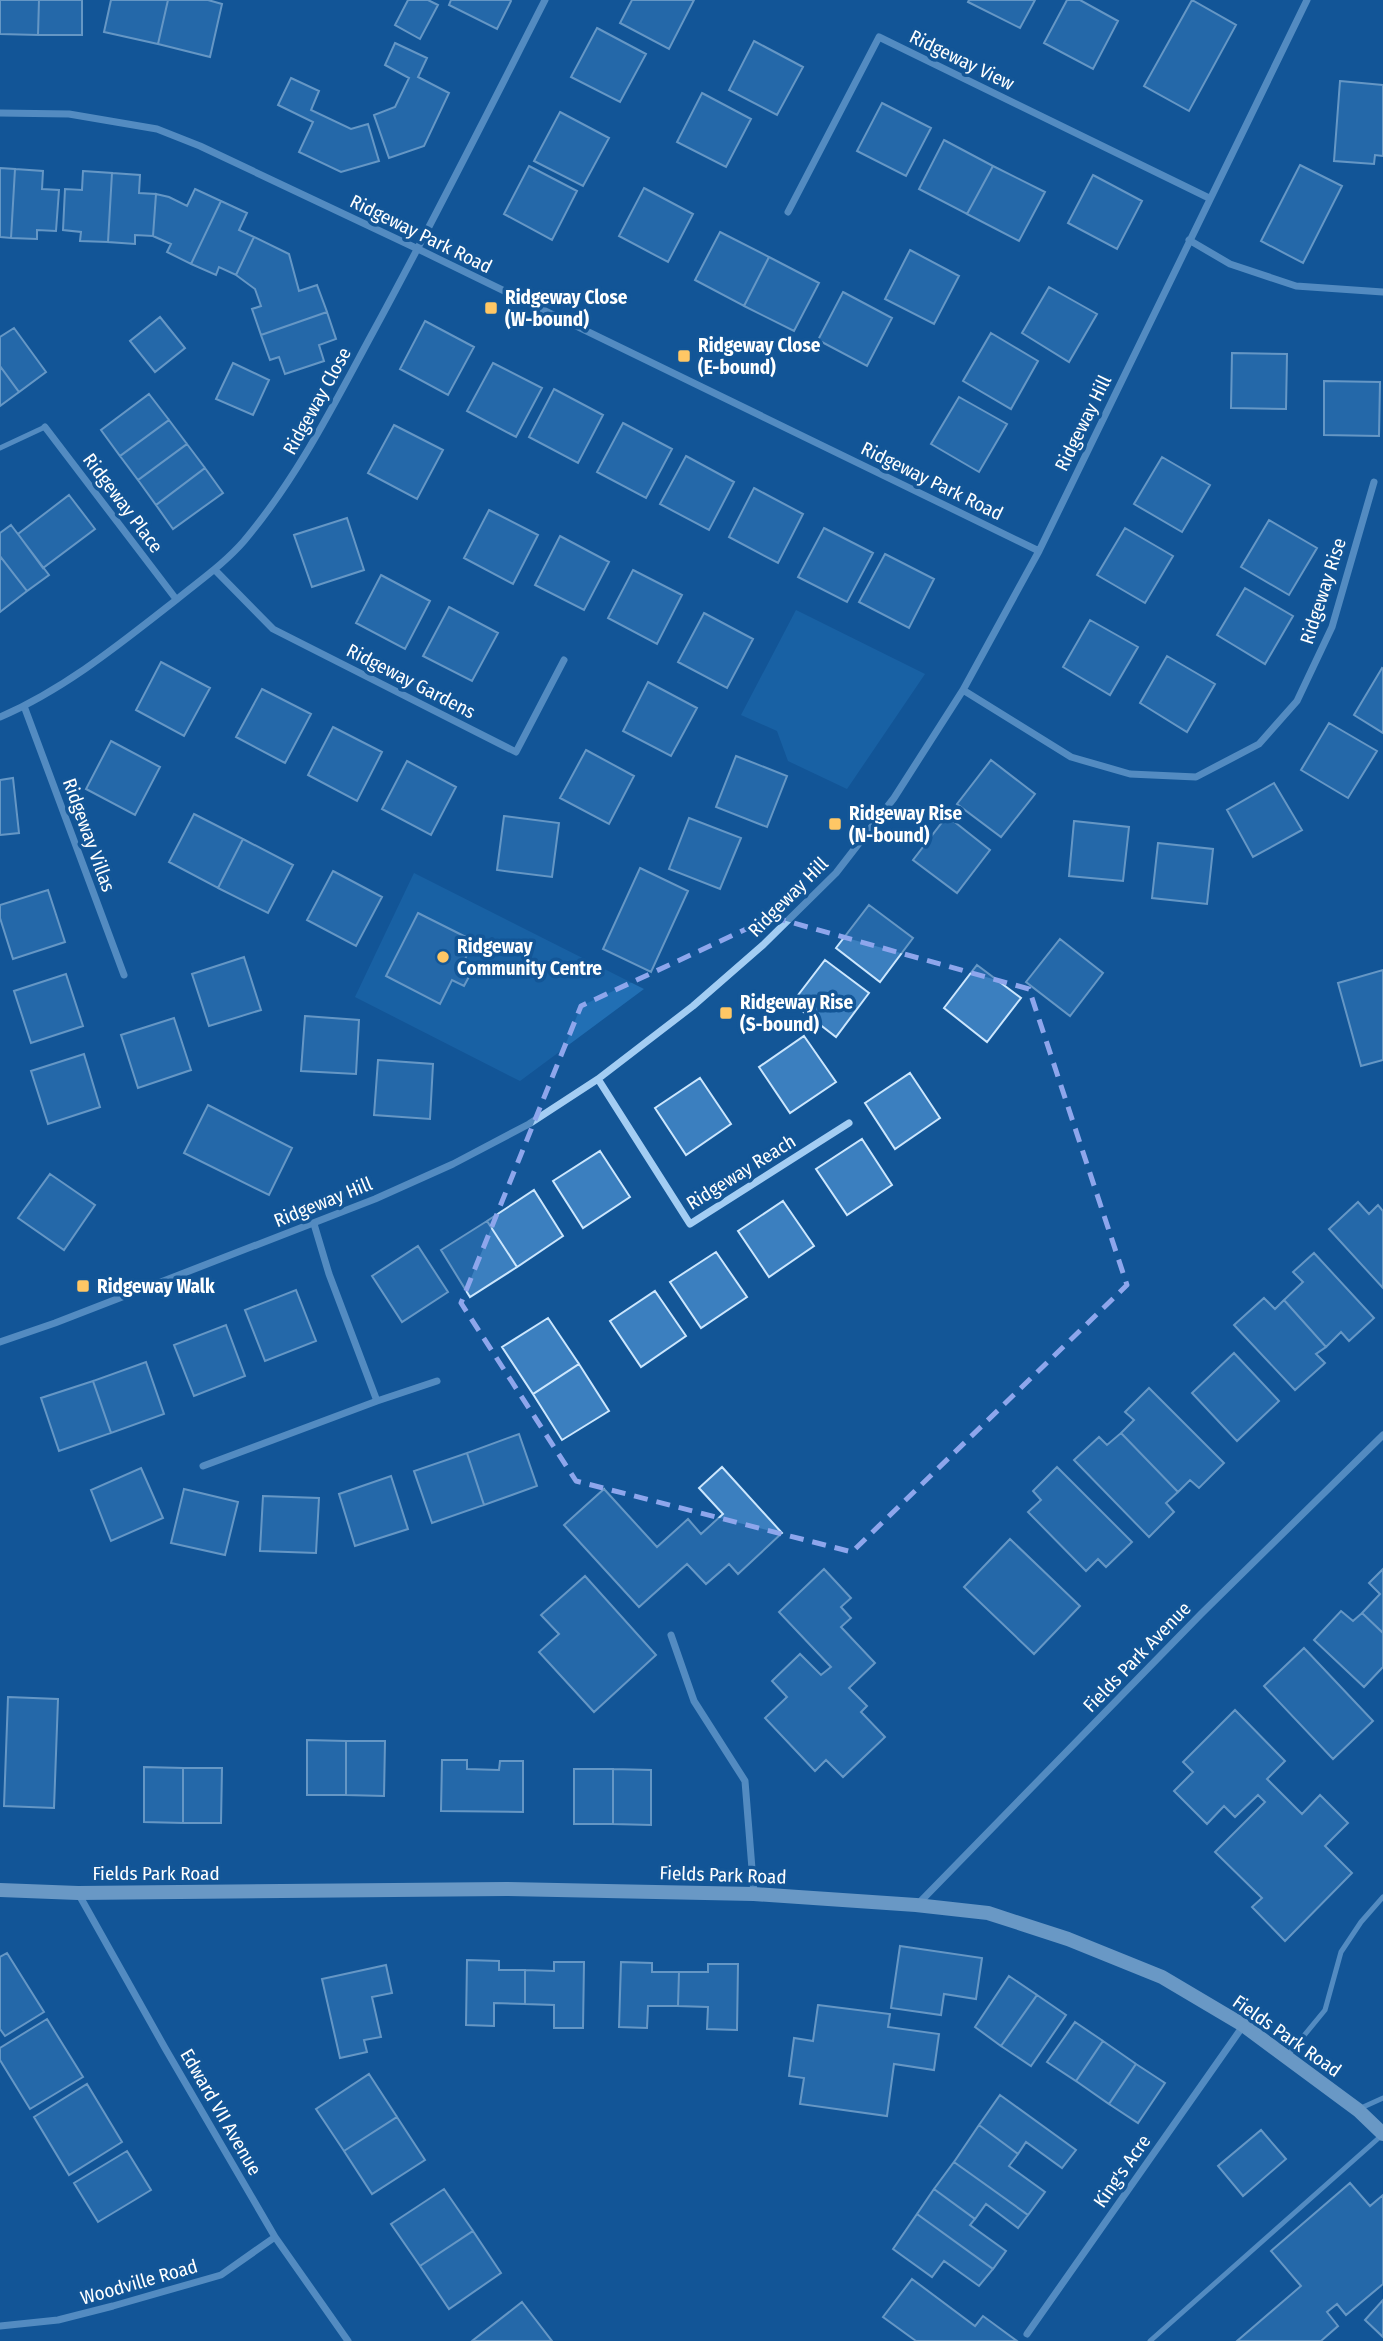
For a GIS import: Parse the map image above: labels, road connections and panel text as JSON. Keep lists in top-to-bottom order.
{
  "streets": {
    "main road": ["Fields Park Road"],
    "street": [
      "Ridgeway View",
      "Ridgeway Park Road",
      "Ridgeway Close",
      "Ridgeway Hill",
      "Ridgeway Place",
      "Ridgeway Rise",
      "Ridgeway Gardens",
      "Ridgeway Villas",
      "Ridgeway Reach",
      "Fields Park Avenue",
      "Edward VII Avenue",
      "King's Acre",
      "Woodville Road"
    ]
  },
  "crossings": [
    ["Ridgeway View", "Ridgeway Hill"],
    ["Ridgeway Park Road", "Ridgeway Close"],
    ["Ridgeway Park Road", "Ridgeway Hill"],
    ["Ridgeway Close", "Ridgeway Place"],
    ["Ridgeway Close", "Ridgeway Gardens"],
    ["Ridgeway Close", "Ridgeway Villas"],
    ["Ridgeway Hill", "Ridgeway Rise"],
    ["Ridgeway Hill", "Ridgeway Reach"],
    ["Fields Park Avenue", "Fields Park Road"],
    ["Fields Park Road", "Edward VII Avenue"],
    ["Fields Park Road", "King's Acre"],
    ["Edward VII Avenue", "Woodville Road"]
  ],
  "places": {
    "transit": [
      "Ridgeway Close (W-bound)",
      "Ridgeway Close (E-bound)",
      "Ridgeway Rise (N-bound)",
      "Ridgeway Rise (S-bound)",
      "Ridgeway Walk"
    ],
    "other": ["Ridgeway Community Centre"]
  }
}
